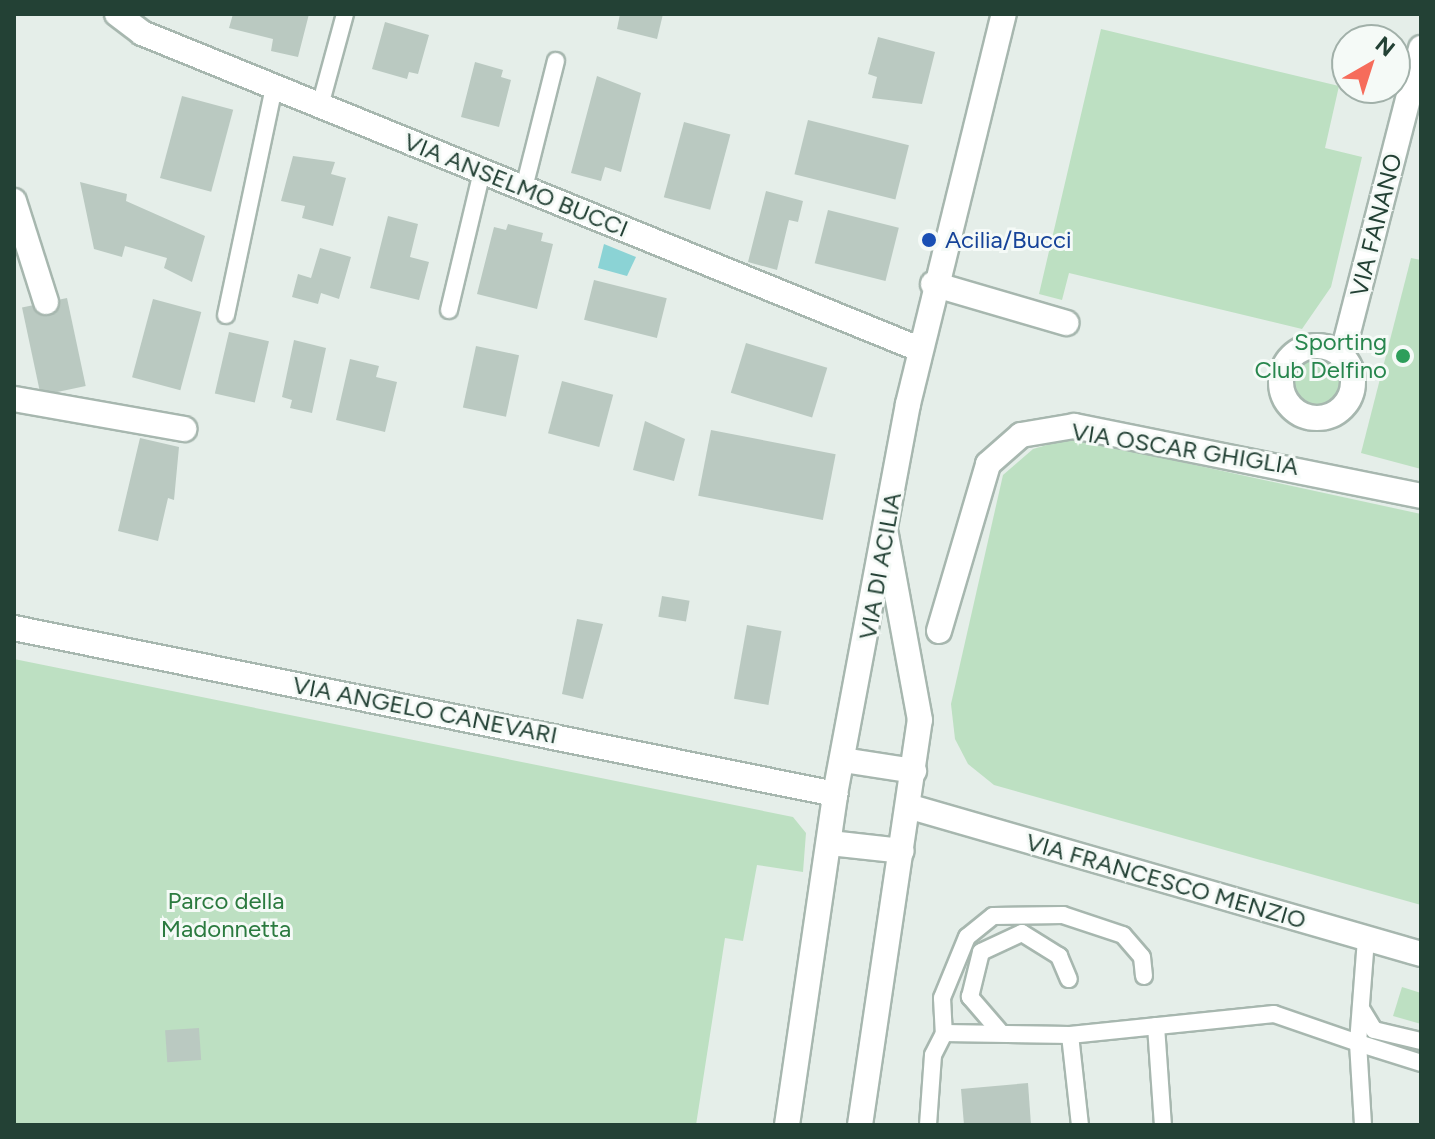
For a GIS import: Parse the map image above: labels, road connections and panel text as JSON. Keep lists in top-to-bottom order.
{
  "streets": {
    "street": [
      "VIA ANSELMO BUCCI",
      "VIA FANANO",
      "VIA OSCAR GHIGLIA",
      "VIA DI ACILIA",
      "VIA ANGELO CANEVARI",
      "VIA FRANCESCO MENZIO"
    ]
  },
  "crossings": [
    ["VIA ANSELMO BUCCI", "VIA DI ACILIA"],
    ["VIA DI ACILIA", "VIA ANGELO CANEVARI"]
  ],
  "parks": ["Parco della Madonnetta"],
  "places": ["Acilia/Bucci", "Sporting Club Delfino"],
  "north": "top right"
}
